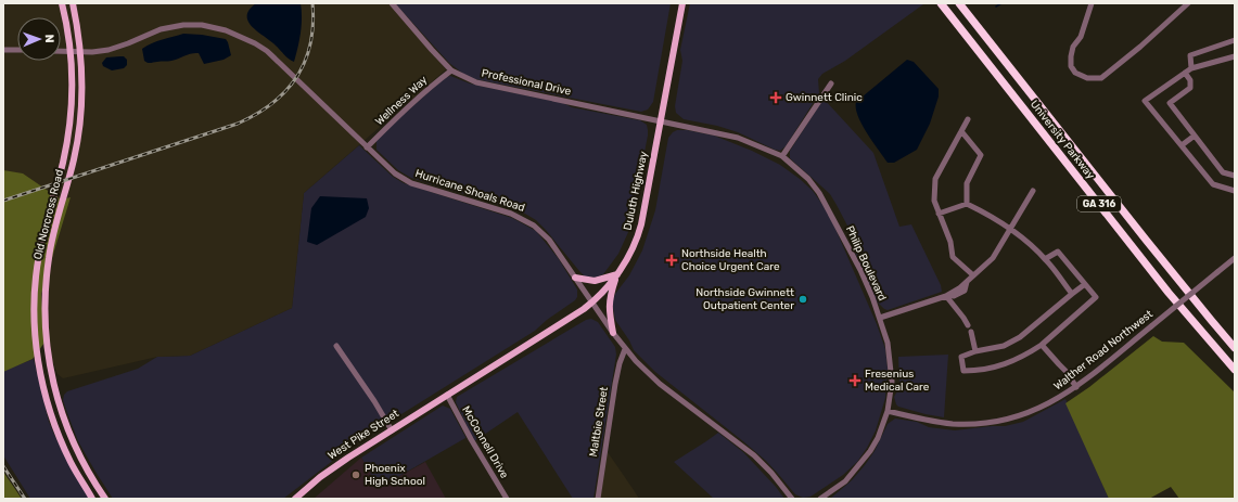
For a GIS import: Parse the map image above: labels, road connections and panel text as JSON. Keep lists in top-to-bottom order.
{
  "streets": {
    "highway": ["University Parkway", "GA 316"],
    "main road": ["Duluth Highway", "Old Norcross Road", "West Pike Street"],
    "street": [
      "Professional Drive",
      "Wellness Way",
      "Hurricane Shoals Road",
      "Philip Boulevard",
      "Walther Road Northwest",
      "Maltbie Street",
      "McConnell Drive"
    ]
  },
  "crossings": [
    ["Professional Drive", "Wellness Way"],
    ["Professional Drive", "Duluth Highway"],
    ["Professional Drive", "Philip Boulevard"],
    ["Wellness Way", "Hurricane Shoals Road"],
    ["Hurricane Shoals Road", "Duluth Highway"],
    ["Hurricane Shoals Road", "Old Norcross Road"],
    ["Hurricane Shoals Road", "Maltbie Street"],
    ["Duluth Highway", "Philip Boulevard"],
    ["Duluth Highway", "West Pike Street"],
    ["Duluth Highway", "McConnell Drive"],
    ["Philip Boulevard", "Walther Road Northwest"],
    ["West Pike Street", "McConnell Drive"]
  ],
  "places": {
    "health": ["Gwinnett Clinic", "Northside Health Choice Urgent Care", "Fresenius Medical Care"],
    "other": ["Northside Gwinnett Outpatient Center", "Phoenix High School"]
  },
  "north": "right"
}
